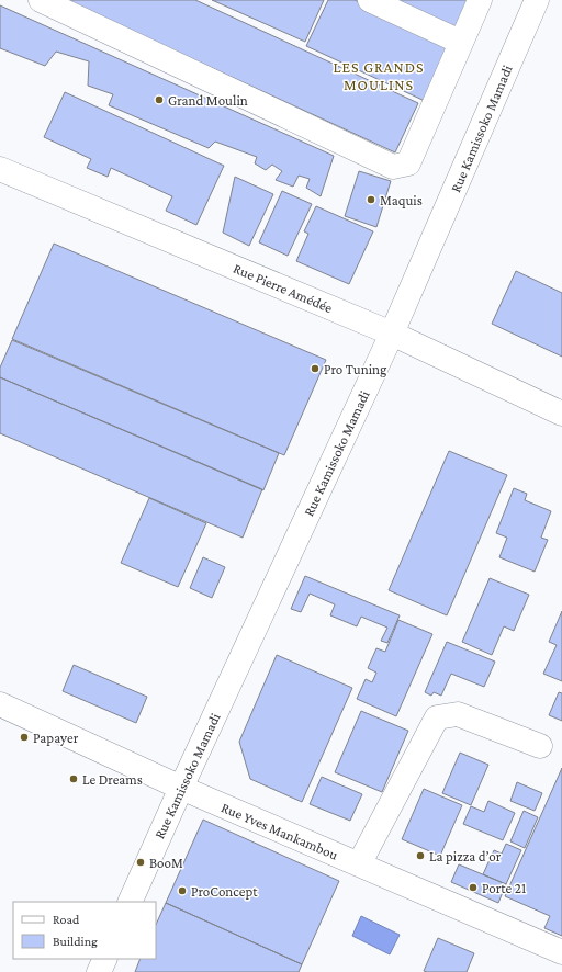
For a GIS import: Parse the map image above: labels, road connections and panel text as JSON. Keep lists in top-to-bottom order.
{
  "streets": {
    "street": ["Rue Kamissoko Mamadi", "Rue Pierre Amédée", "Rue Yves Mankambou"]
  },
  "crossings": [
    ["Rue Kamissoko Mamadi", "Rue Pierre Amédée"],
    ["Rue Kamissoko Mamadi", "Rue Yves Mankambou"]
  ],
  "districts": ["LES GRANDS MOULINS"],
  "places": [
    "Grand Moulin",
    "Maquis",
    "Pro Tuning",
    "Papayer",
    "Le Dreams",
    "La pizza d’or",
    "BooM",
    "Porte 21",
    "ProConcept"
  ],
  "legend": ["Road", "Building"]
}
